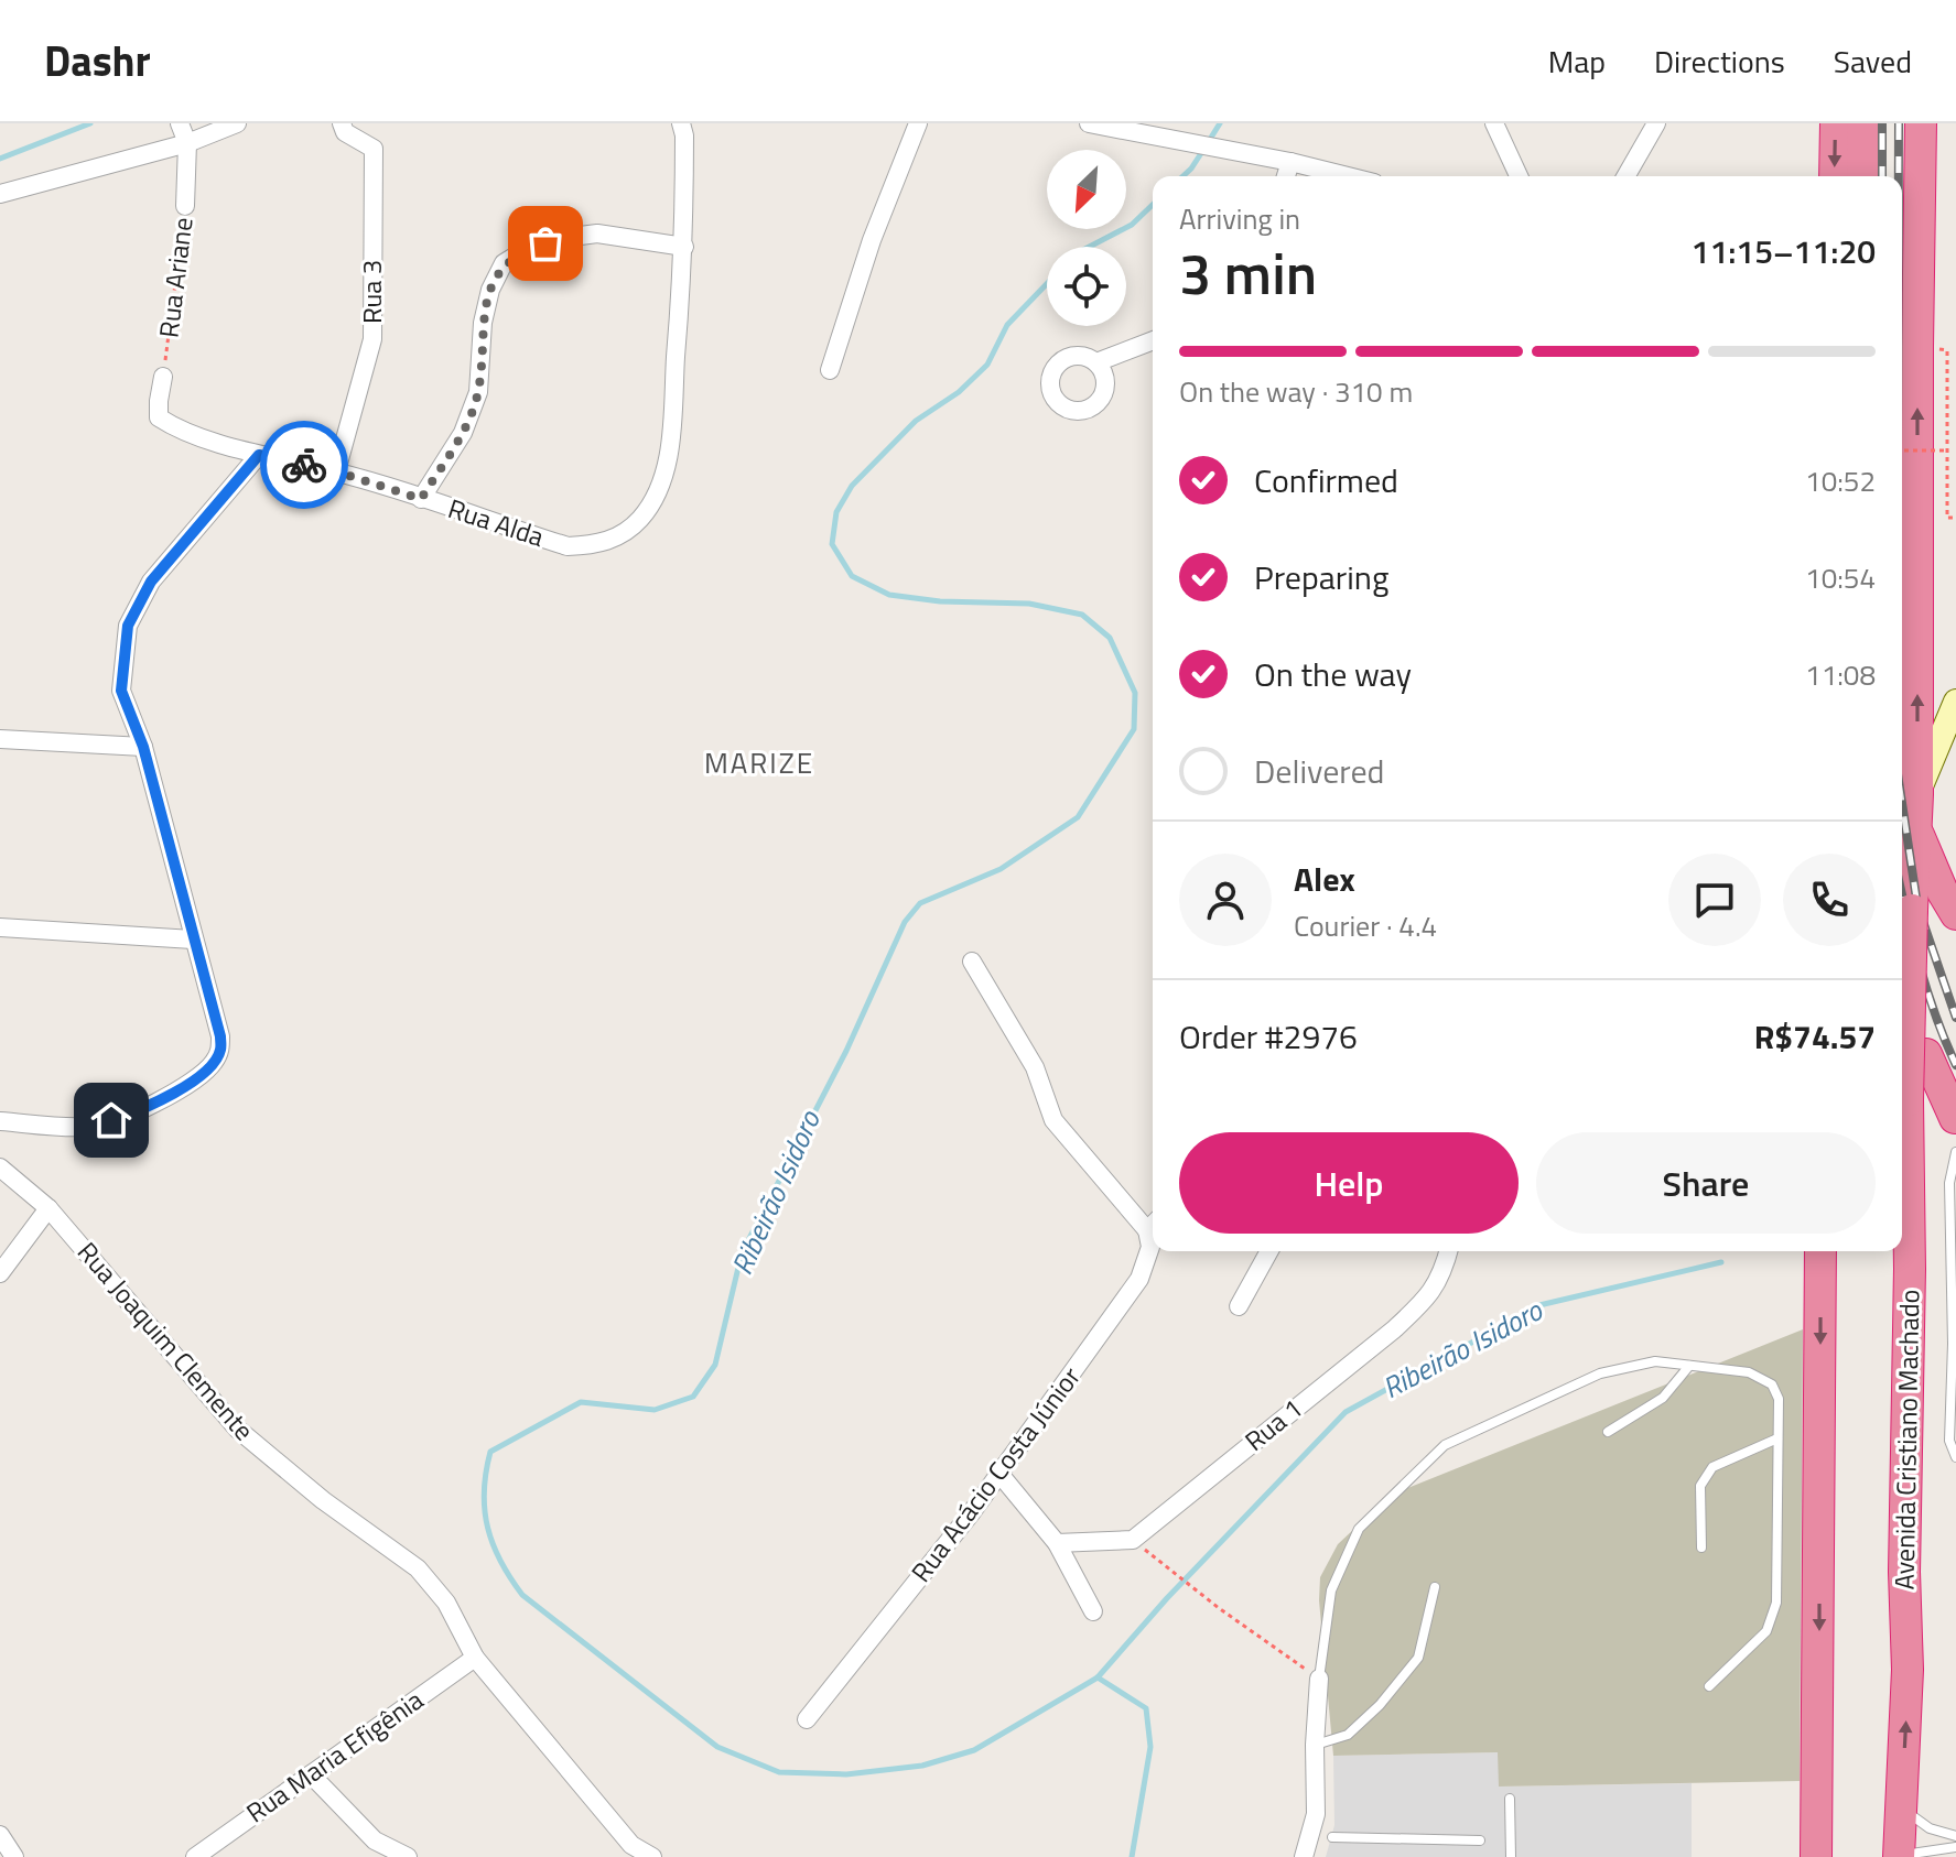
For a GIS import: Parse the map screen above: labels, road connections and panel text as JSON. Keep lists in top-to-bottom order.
{
  "streets": {
    "highway": ["Avenida Cristiano Machado"],
    "street": [
      "Rua Ariane",
      "Rua 3",
      "Rua Alda",
      "Rua Joaquim Clemente",
      "Rua 1",
      "Rua Acácio Costa Júnior",
      "Rua Maria Efigênia"
    ]
  },
  "crossings": [
    ["Rua Ariane", "Rua Alda"],
    ["Rua 3", "Rua Alda"],
    ["Rua Joaquim Clemente", "Rua Maria Efigênia"]
  ],
  "districts": ["MARIZE"],
  "water": ["Ribeirão Isidoro"],
  "north": "bottom left",
  "page": {
    "header": "Dashr",
    "nav": ["Map", "Directions", "Saved"],
    "heading": ["3 min", "Arriving in", "11:15–11:20"],
    "panel": [
      "Alex",
      "Courier · 4.4",
      "Order #2976",
      "R$74.57"
    ],
    "bar": "On the way · 310 m",
    "list": [
      ["Confirmed", "10:52"],
      ["Preparing", "10:54"],
      ["On the way", "11:08"],
      "Delivered"
    ],
    "buttons": ["Help", "Share"]
  }
}
